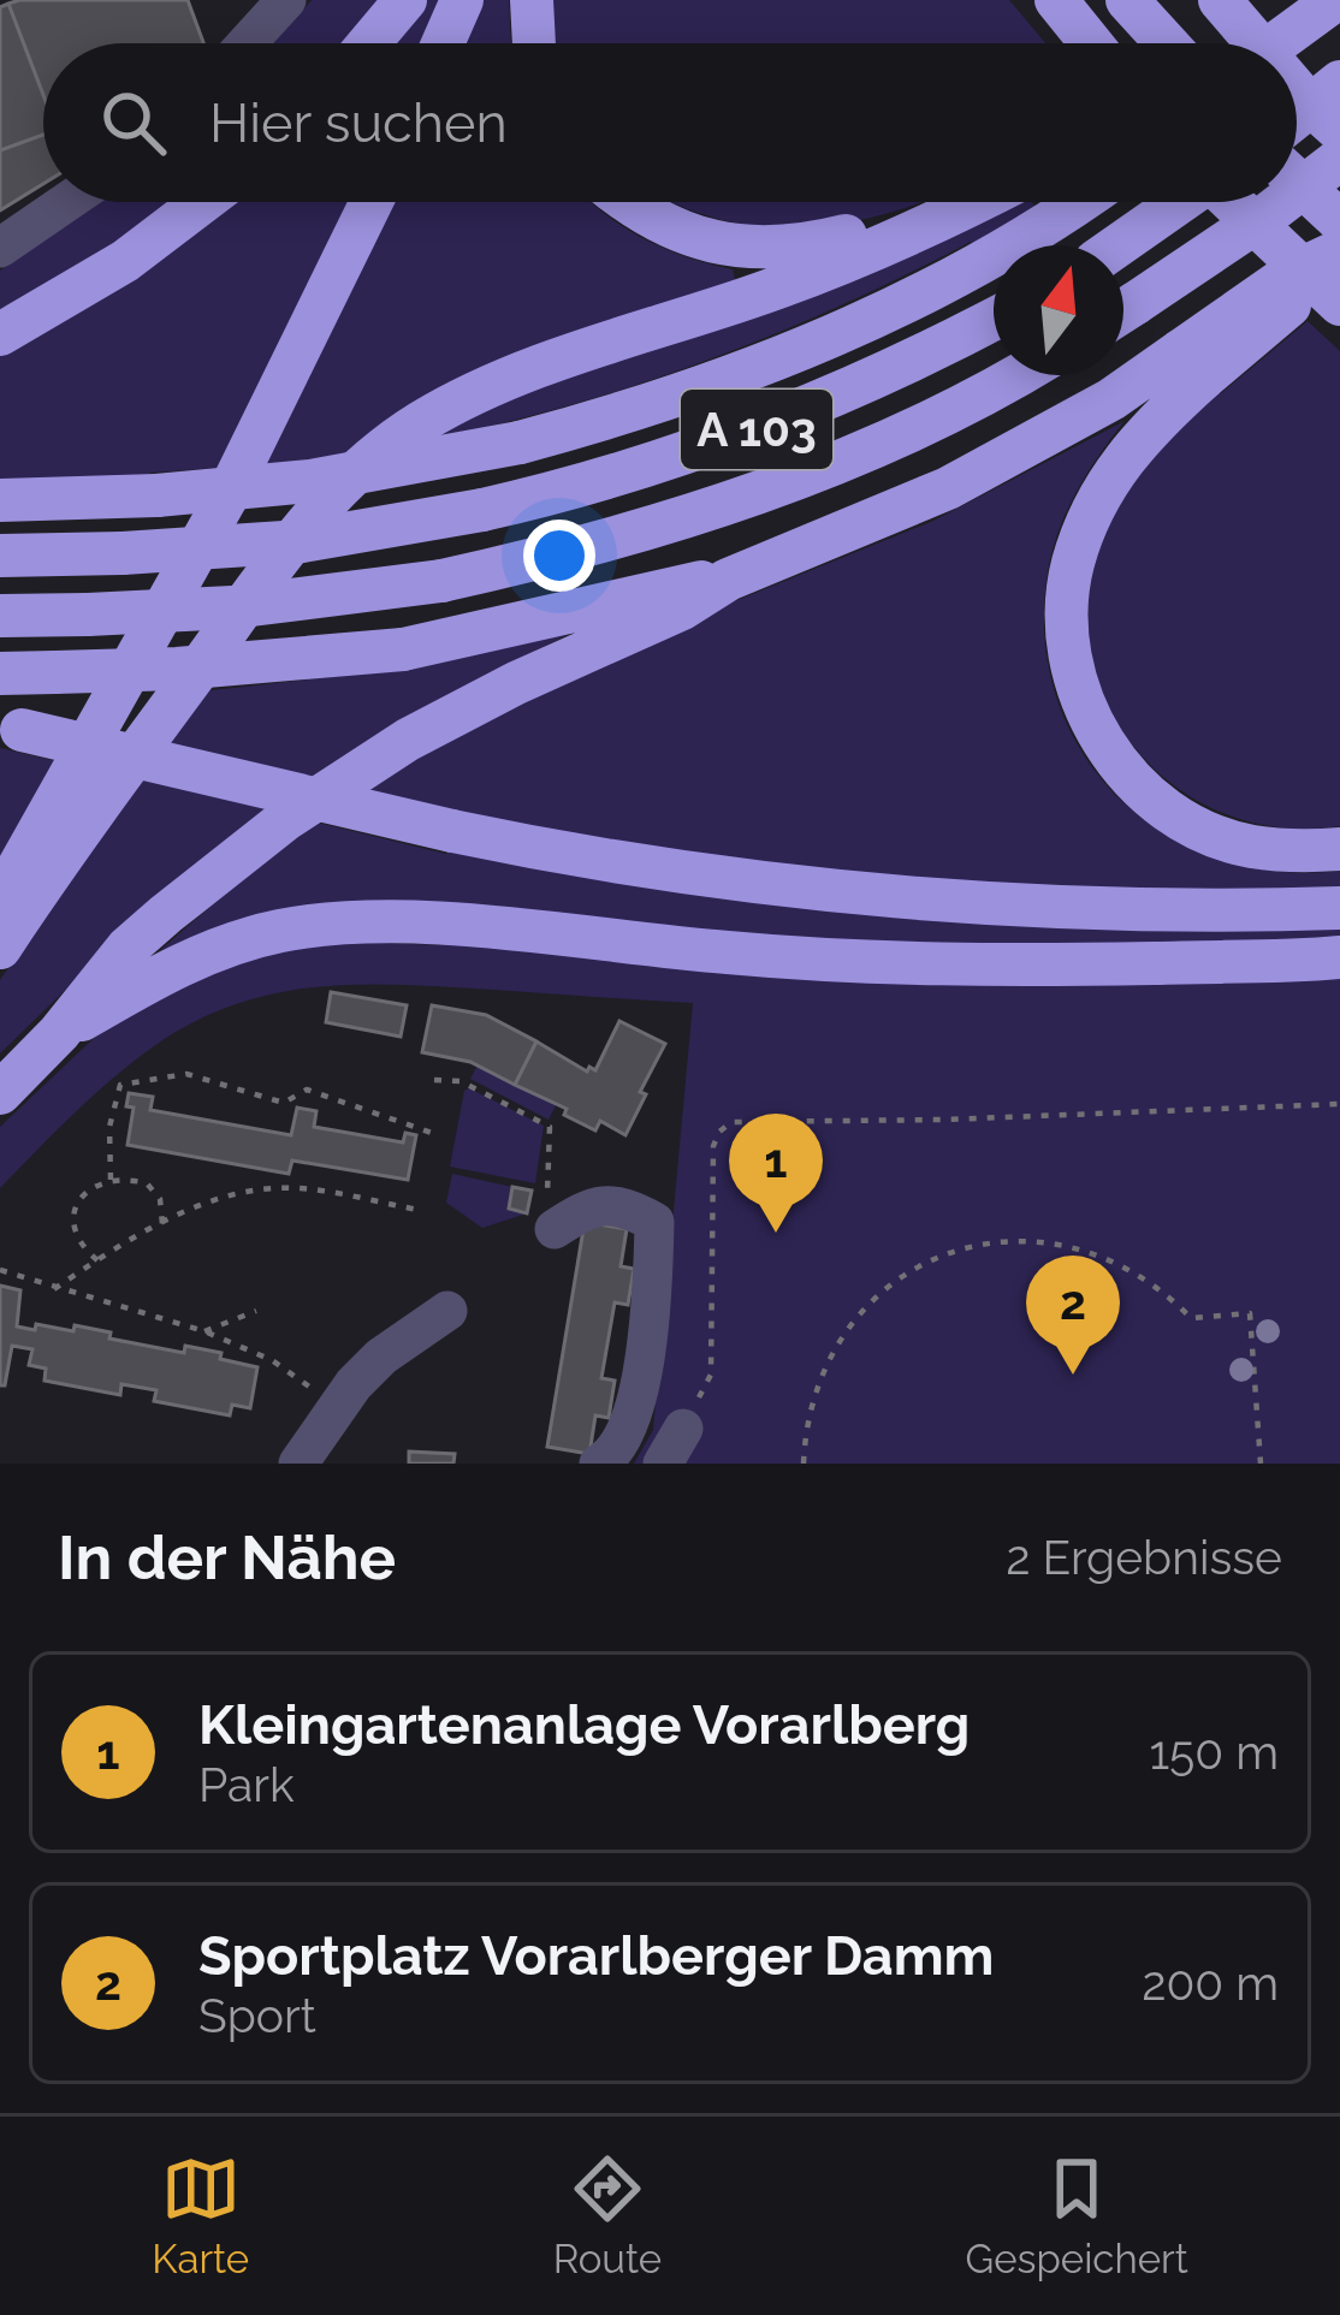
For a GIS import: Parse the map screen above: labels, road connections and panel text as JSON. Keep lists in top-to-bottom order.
{
  "streets": {
    "highway": ["A 103"]
  },
  "north": "top",
  "page": {
    "search": "Hier suchen",
    "pins": ["1", "2"],
    "heading": ["In der Nähe", "2 Ergebnisse"],
    "list": [
      {
        "mark": "1",
        "name": "Kleingartenanlage Vorarlberg",
        "note": "Park",
        "value": "150 m"
      },
      {
        "mark": "2",
        "name": "Sportplatz Vorarlberger Damm",
        "note": "Sport",
        "value": "200 m"
      }
    ],
    "nav": ["Karte", "Route", "Gespeichert"]
  }
}
